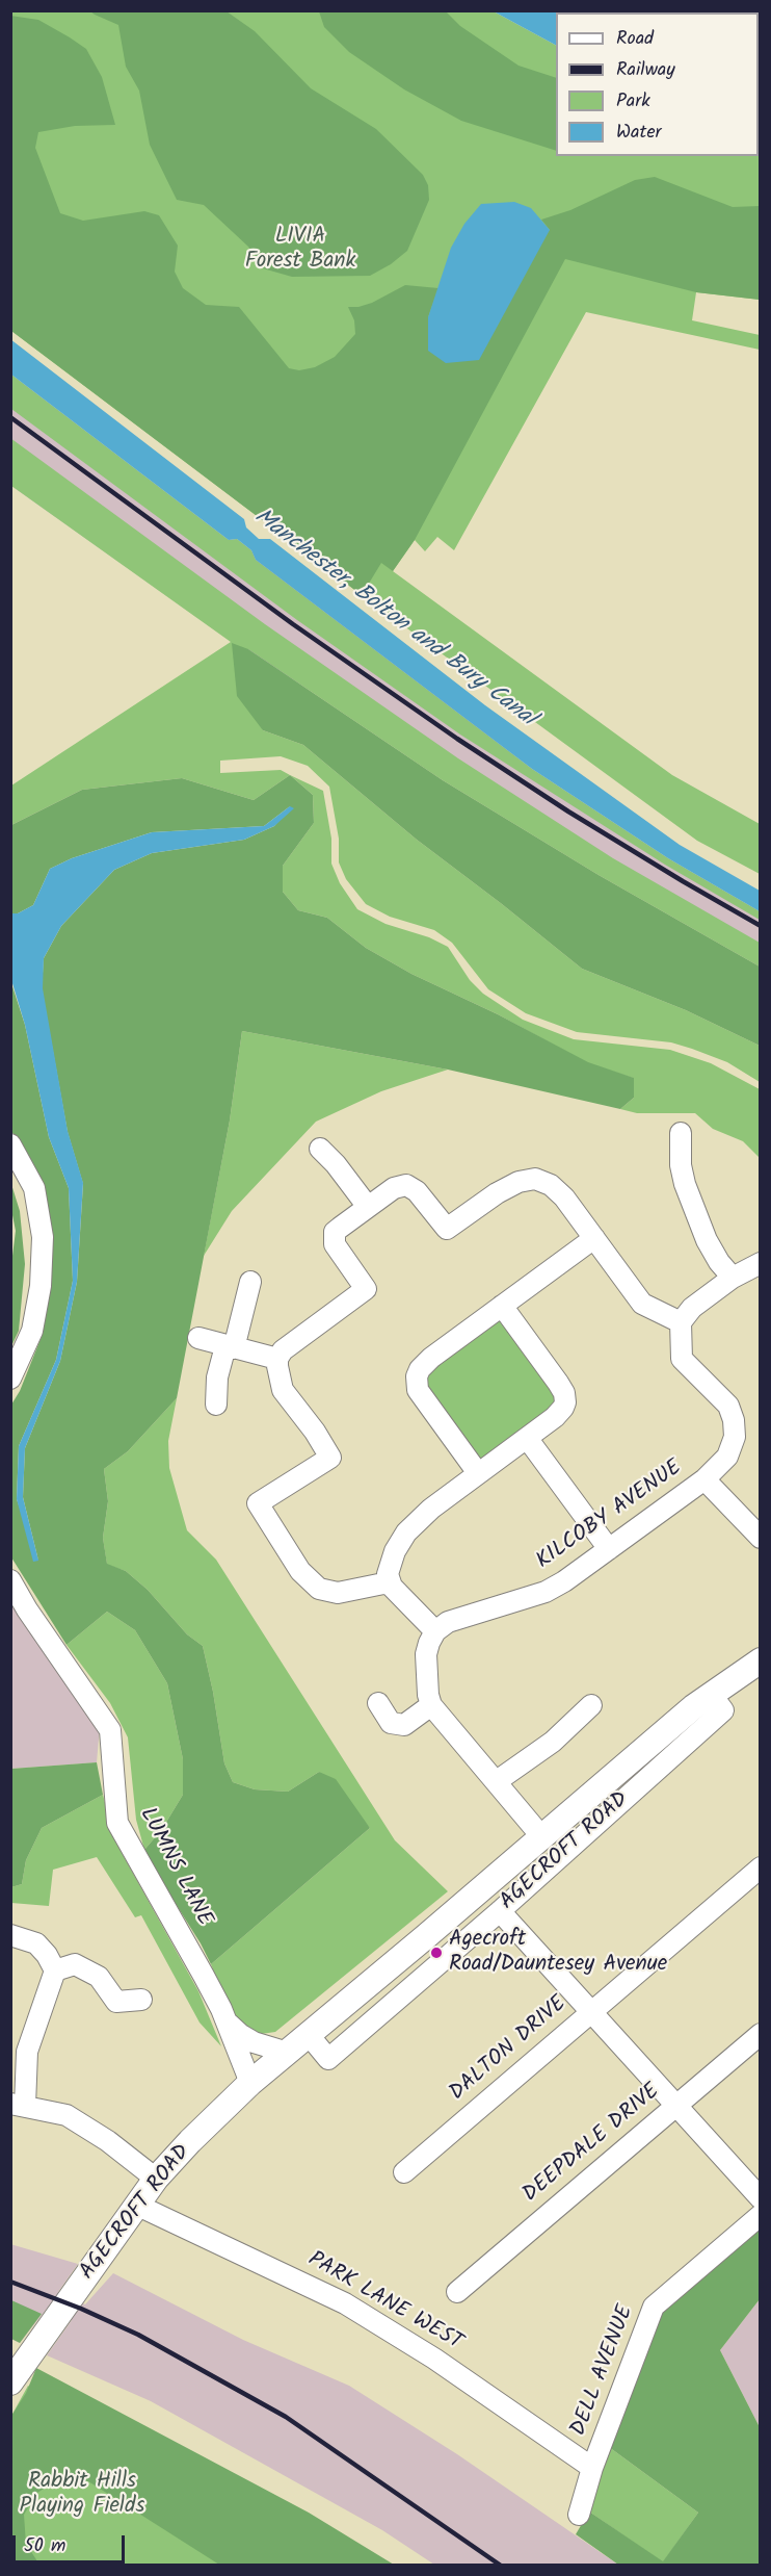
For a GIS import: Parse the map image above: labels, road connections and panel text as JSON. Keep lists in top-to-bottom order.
{
  "streets": {
    "main road": ["AGECROFT ROAD"],
    "street": [
      "KILCOBY AVENUE",
      "LUMNS LANE",
      "DALTON DRIVE",
      "DEEPDALE DRIVE",
      "PARK LANE WEST",
      "DELL AVENUE"
    ]
  },
  "crossings": [
    ["AGECROFT ROAD", "LUMNS LANE"],
    ["AGECROFT ROAD", "PARK LANE WEST"],
    ["PARK LANE WEST", "DELL AVENUE"]
  ],
  "water": ["Manchester, Bolton and Bury Canal"],
  "parks": ["LIVIA Forest Bank", "Rabbit Hills Playing Fields"],
  "places": ["Agecroft Road/Dauntesey Avenue"],
  "legend": [
    "Road",
    "Railway",
    "Park",
    "Water"
  ],
  "scale_bar": "50 m"
}
